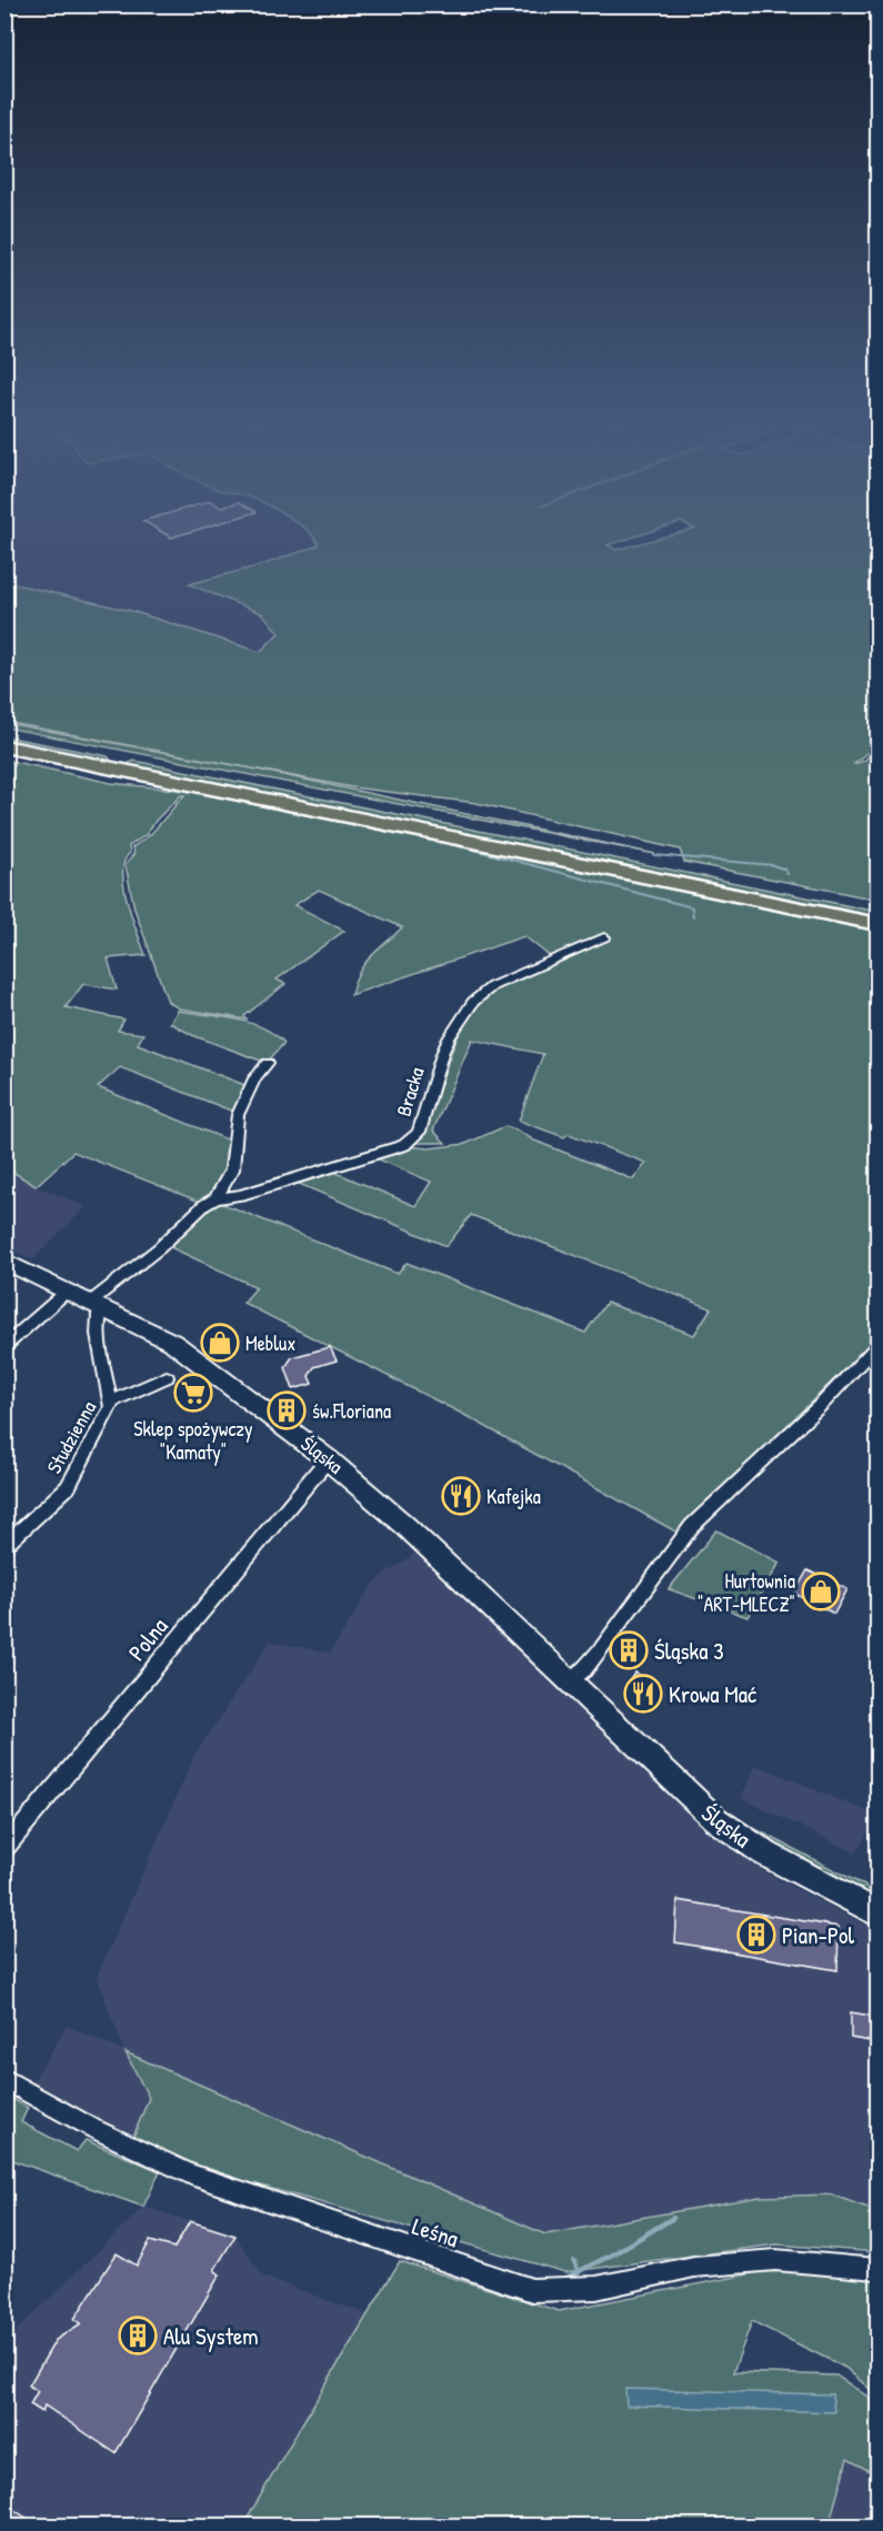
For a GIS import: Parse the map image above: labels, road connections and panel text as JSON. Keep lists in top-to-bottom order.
{
  "streets": {
    "main road": ["Śląska"],
    "street": [
      "Bracka",
      "Studzienna",
      "Polna",
      "Leśna"
    ]
  },
  "crossings": [
    ["Bracka", "Studzienna"],
    ["Bracka", "Śląska"],
    ["Studzienna", "Śląska"],
    ["Śląska", "Polna"]
  ],
  "places": {
    "shop": ["Meblux", "Hurtownia \"ART-MLECZ\""],
    "supermarket": ["Sklep spożywczy \"Kamaty\""],
    "building": [
      "św.Floriana",
      "Śląska 3",
      "Pian-Pol",
      "Alu System"
    ],
    "restaurant": ["Kafejka", "Krowa Mać"]
  }
}
